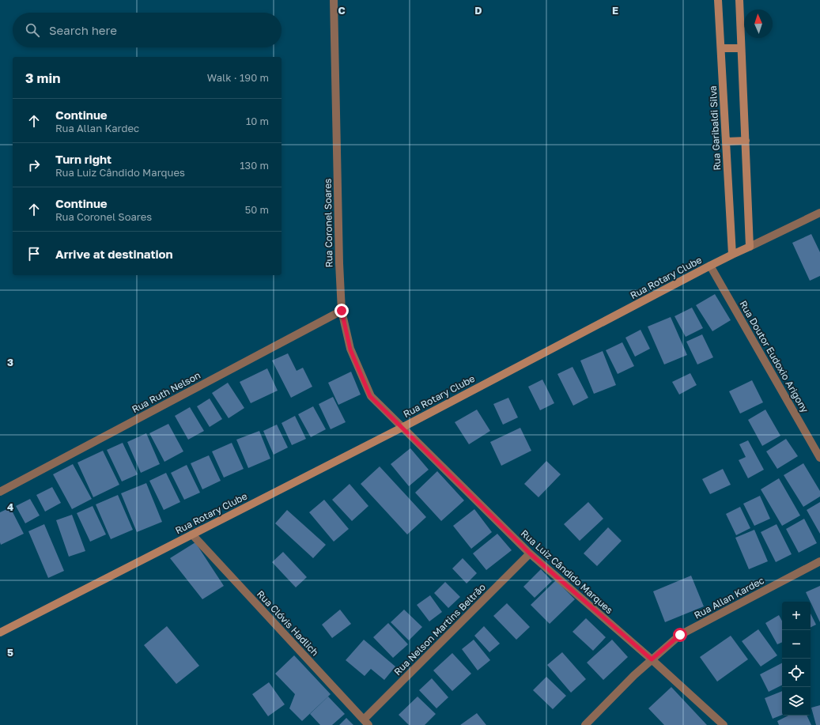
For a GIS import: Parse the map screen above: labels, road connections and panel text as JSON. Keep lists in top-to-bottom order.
{
  "streets": {
    "street": [
      "Rua Garibaldi Silva",
      "Rua Coronel Soares",
      "Rua Rotary Clube",
      "Rua Doutor Eudoxio Arigony",
      "Rua Ruth Nelson",
      "Rua Luiz Cândido Marques",
      "Rua Allan Kardec",
      "Rua Clóvis Hadlich",
      "Rua Nelson Martins Beltrão"
    ]
  },
  "crossings": [
    ["Rua Garibaldi Silva", "Rua Rotary Clube"],
    ["Rua Coronel Soares", "Rua Rotary Clube"],
    ["Rua Coronel Soares", "Rua Ruth Nelson"],
    ["Rua Coronel Soares", "Rua Luiz Cândido Marques"],
    ["Rua Rotary Clube", "Rua Doutor Eudoxio Arigony"],
    ["Rua Rotary Clube", "Rua Luiz Cândido Marques"],
    ["Rua Rotary Clube", "Rua Clóvis Hadlich"],
    ["Rua Luiz Cândido Marques", "Rua Allan Kardec"],
    ["Rua Luiz Cândido Marques", "Rua Nelson Martins Beltrão"],
    ["Rua Clóvis Hadlich", "Rua Nelson Martins Beltrão"]
  ],
  "north": "top",
  "page": {
    "search": "Search here",
    "heading": ["3 min", "Walk · 190 m"],
    "list": [
      ["Continue", "Rua Allan Kardec", "10 m"],
      ["Turn right", "Rua Luiz Cândido Marques", "130 m"],
      ["Continue", "Rua Coronel Soares", "50 m"],
      "Arrive at destination"
    ],
    "map_buttons": ["+", "−"]
  },
  "grid": {
    "columns": ["C", "D", "E"],
    "rows": ["3", "4", "5"]
  }
}
